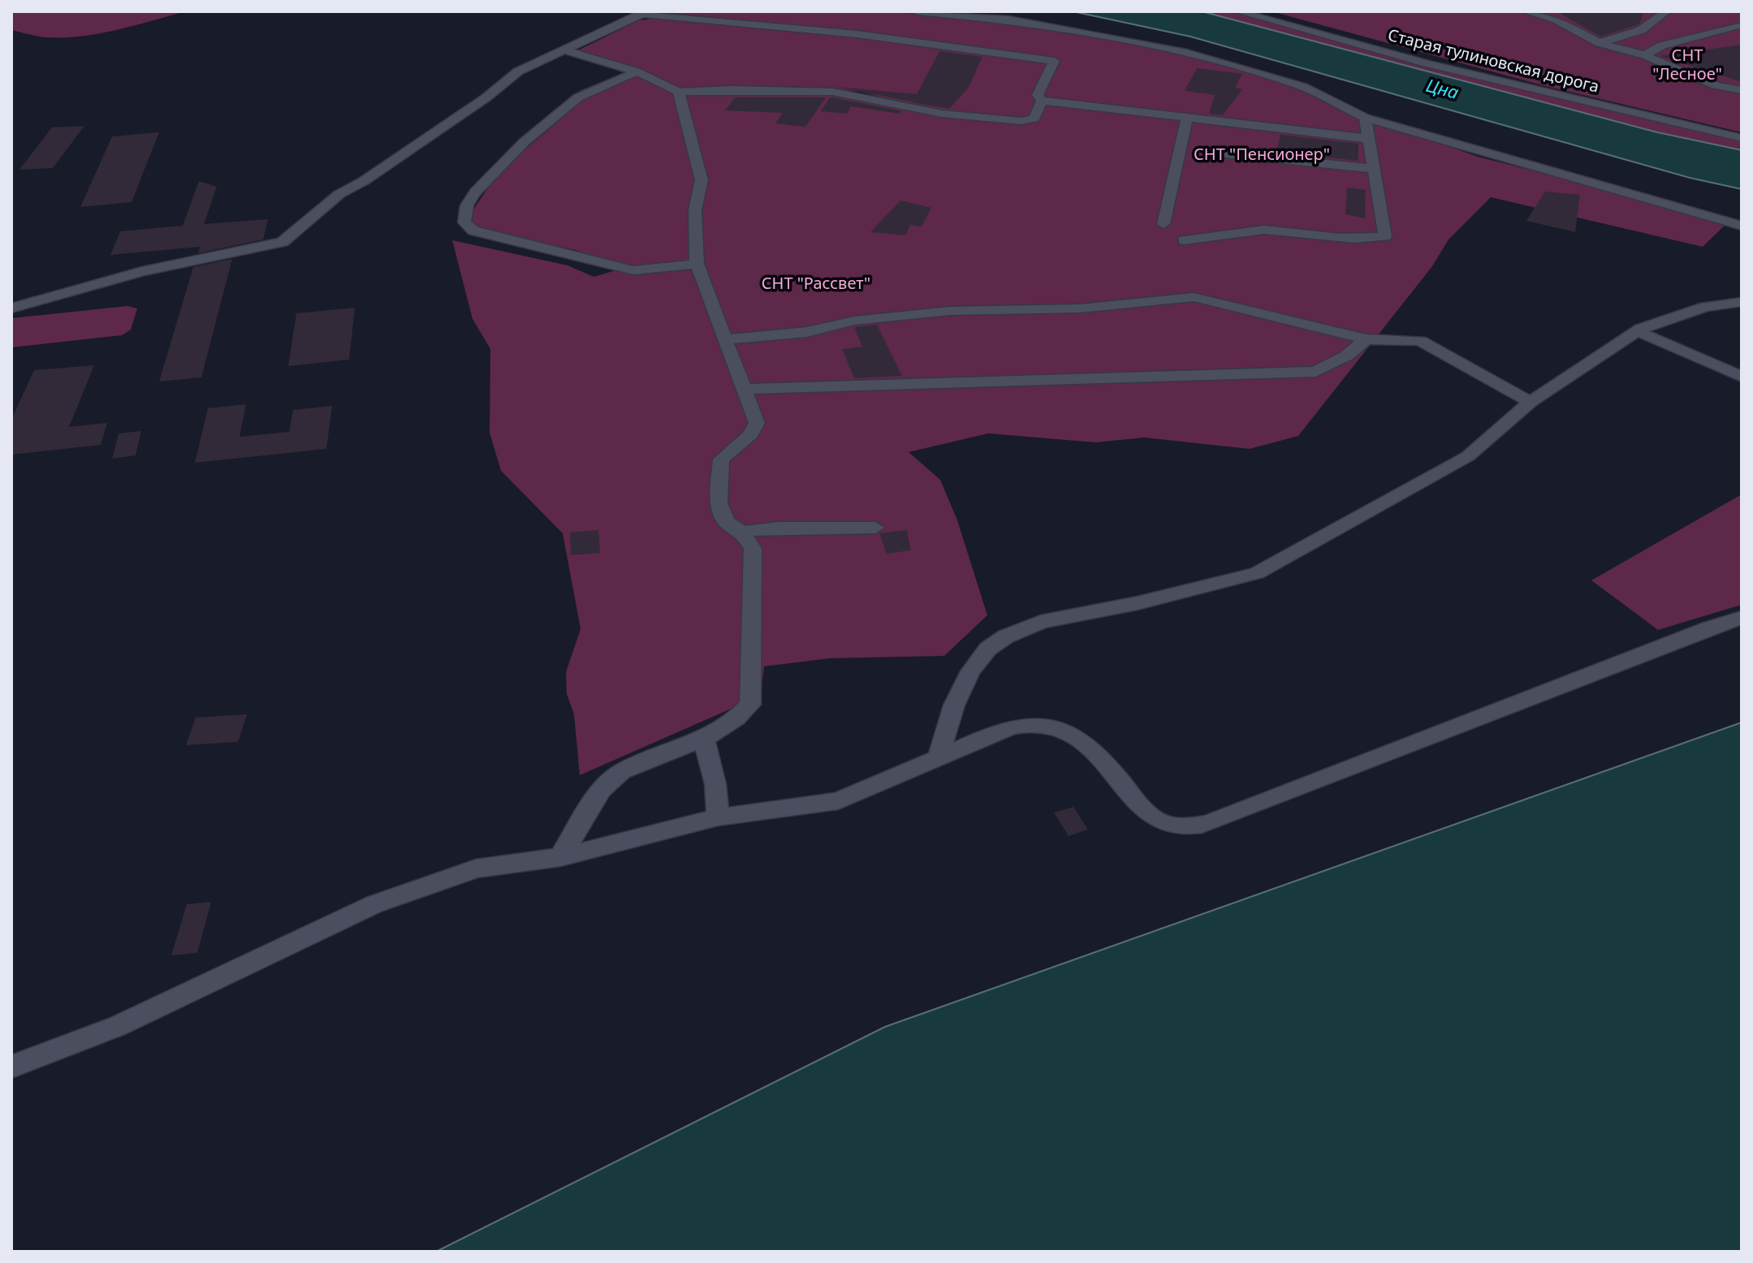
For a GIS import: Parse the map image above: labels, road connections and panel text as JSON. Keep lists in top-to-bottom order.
{
  "streets": {
    "street": ["Старая тулиновская дорога"]
  },
  "water": ["Цна"],
  "parks": ["СНТ \"Лесное\"", "СНТ \"Пенсионер\"", "СНТ \"Рассвет\""]
}
